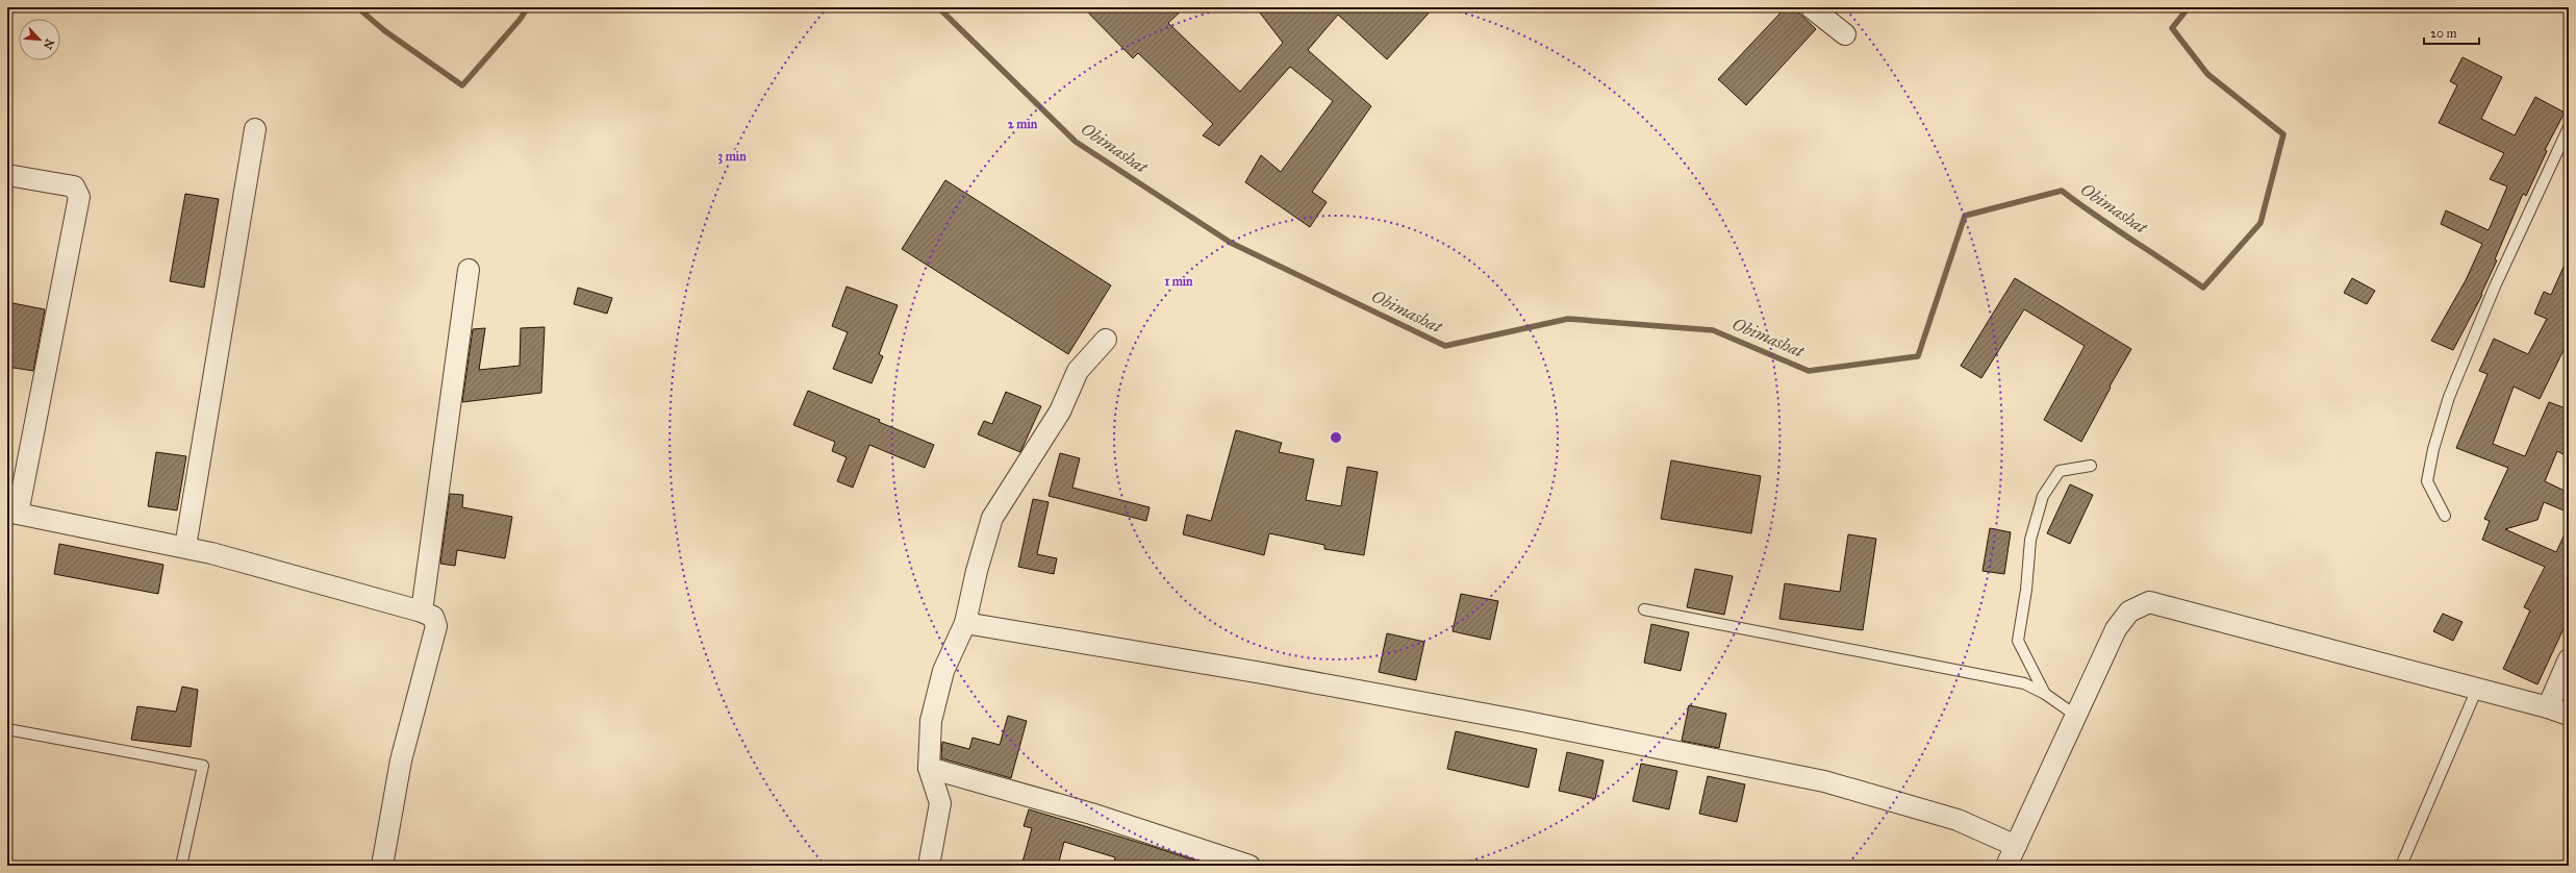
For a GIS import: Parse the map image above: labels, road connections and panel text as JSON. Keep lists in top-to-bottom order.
{
  "water": ["Obimashat"],
  "scale_bar": "20 m",
  "north": "bottom right",
  "rings": ["2 min", "3 min", "1 min"]
}
